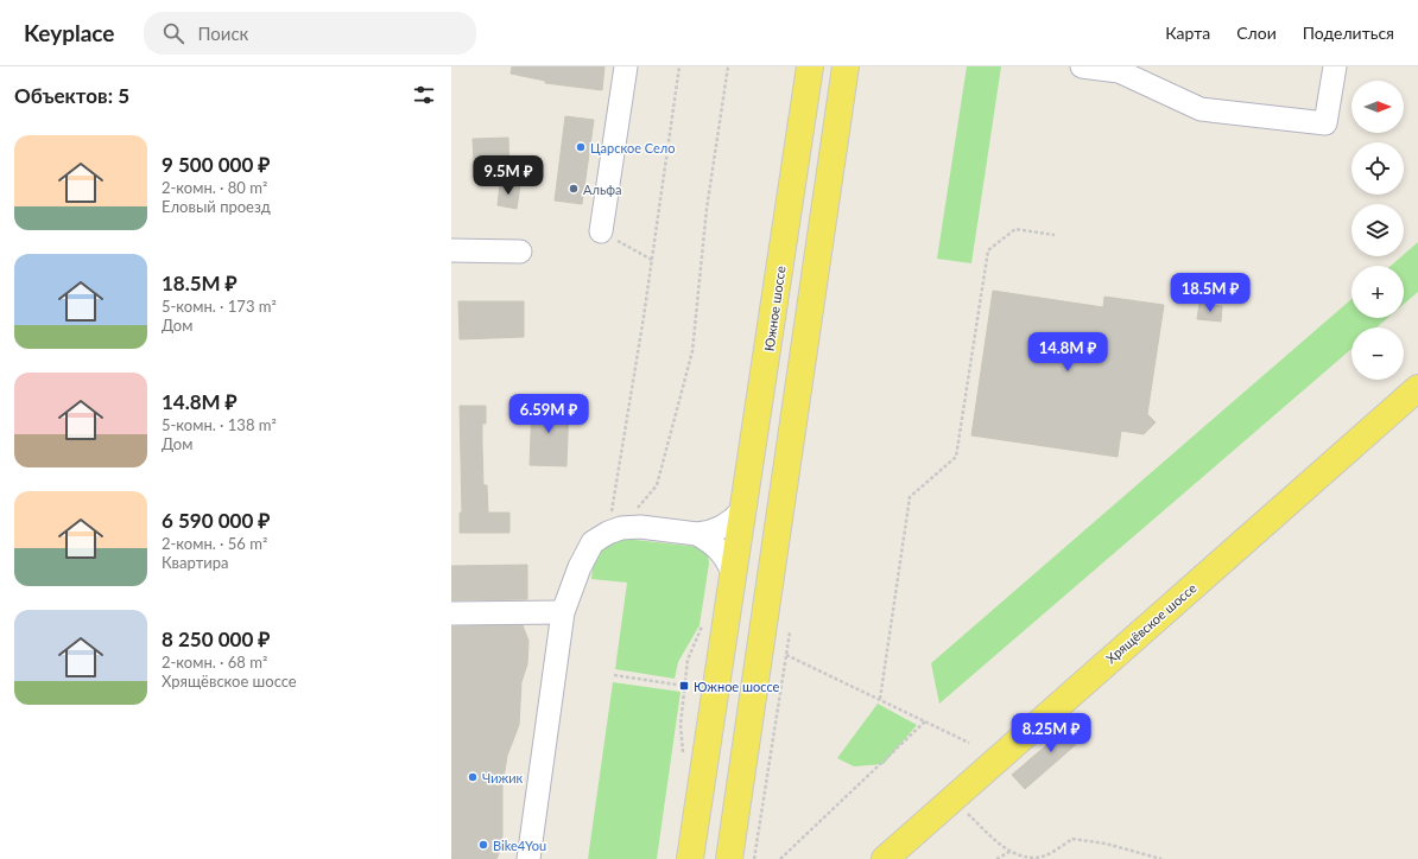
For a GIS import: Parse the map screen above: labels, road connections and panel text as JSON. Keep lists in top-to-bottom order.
{
  "streets": {
    "main road": ["Южное шоссе", "Хрящёвское шоссе"]
  },
  "places": {
    "other": [
      "Царское Село",
      "Альфа",
      "Чижик",
      "Bike4You"
    ],
    "transit": ["Южное шоссе"]
  },
  "north": "right",
  "page": {
    "header": "Keyplace",
    "search": "Поиск",
    "nav": ["Карта", "Слои", "Поделиться"],
    "heading": "Объектов: 5",
    "map_buttons": ["+", "−"],
    "list": [
      {
        "name": "9 500 000 ₽",
        "note": "2-комн. · 80 m² · Еловый проезд"
      },
      {
        "name": "18.5M ₽",
        "note": "5-комн. · 173 m² · Дом"
      },
      {
        "name": "14.8M ₽",
        "note": "5-комн. · 138 m² · Дом"
      },
      {
        "name": "6 590 000 ₽",
        "note": "2-комн. · 56 m² · Квартира"
      },
      {
        "name": "8 250 000 ₽",
        "note": "2-комн. · 68 m² · Хрящёвское шоссе"
      }
    ],
    "price": [
      "9.5M ₽",
      "18.5M ₽",
      "14.8M ₽",
      "6.59M ₽",
      "8.25M ₽"
    ]
  }
}
